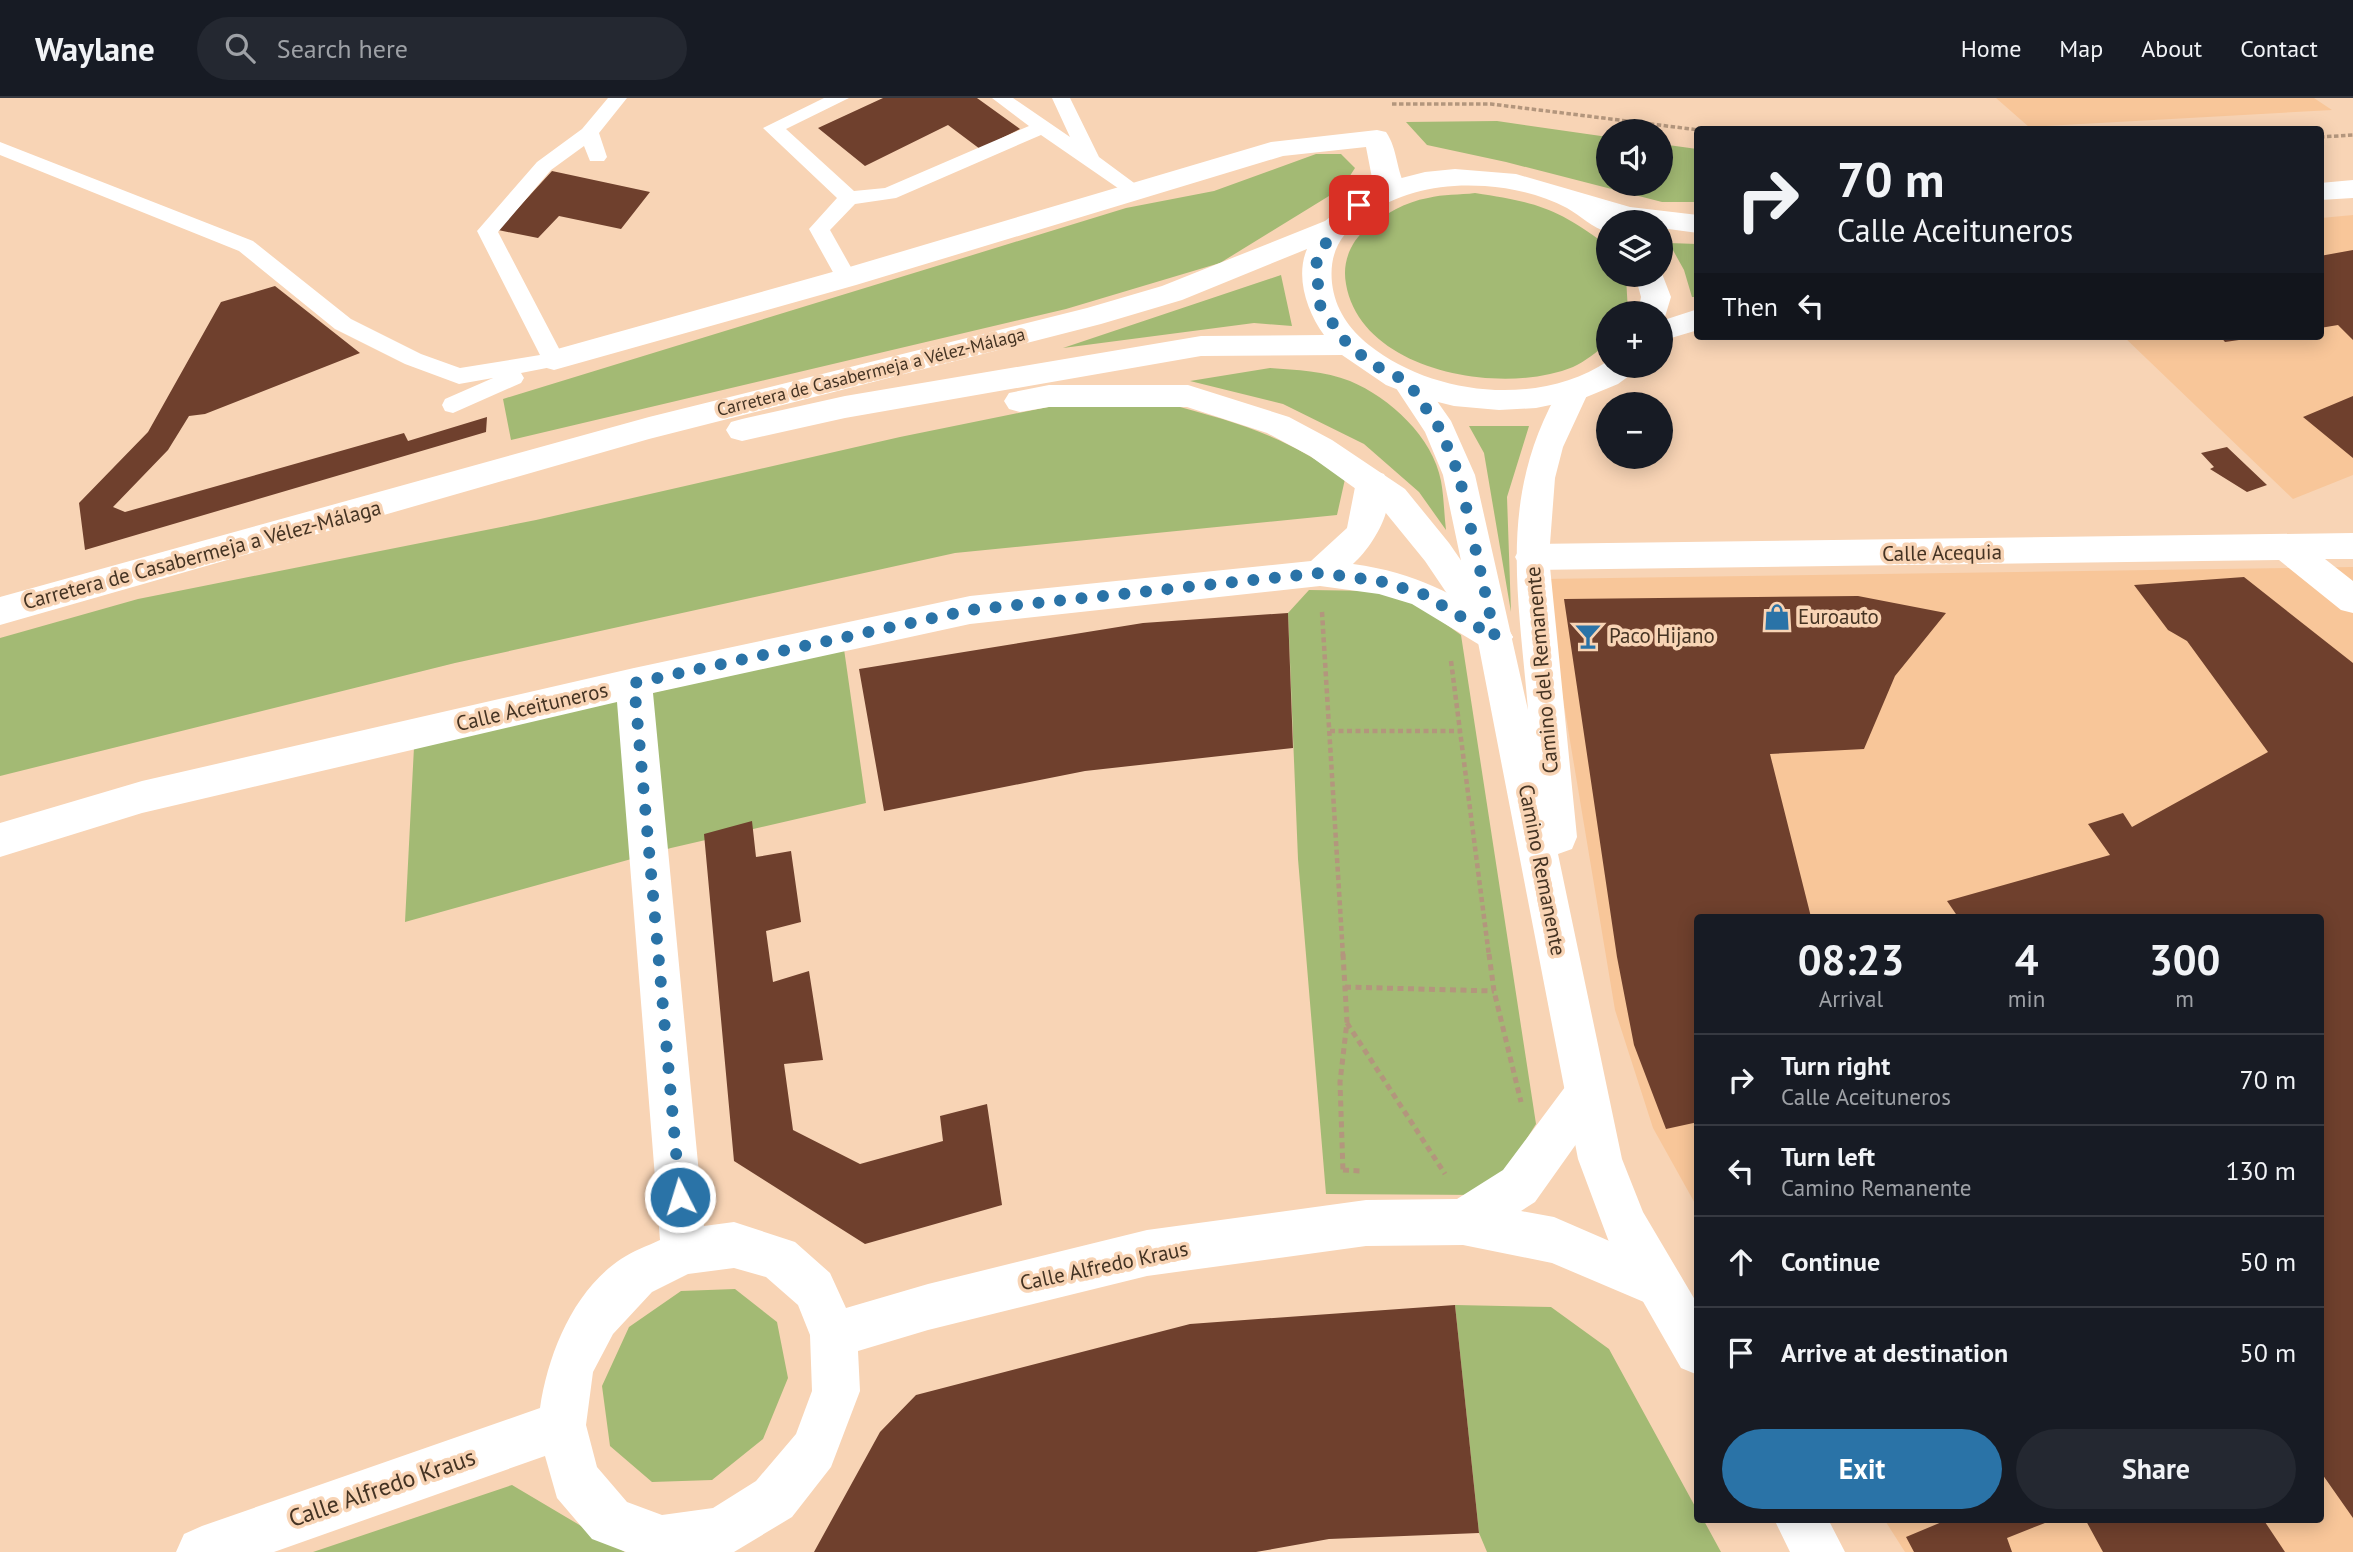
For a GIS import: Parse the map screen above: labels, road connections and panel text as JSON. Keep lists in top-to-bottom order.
{
  "streets": {
    "street": [
      "Carretera de Casabermeja a Vélez-Málaga",
      "Calle Acequia",
      "Camino del Remanente",
      "Calle Aceituneros",
      "Camino Remanente",
      "Calle Alfredo Kraus"
    ]
  },
  "crossings": [
    ["Calle Acequia", "Camino del Remanente"],
    ["Camino del Remanente", "Camino Remanente"],
    ["Calle Aceituneros", "Camino Remanente"],
    ["Camino Remanente", "Calle Alfredo Kraus"]
  ],
  "places": {
    "shop": ["Euroauto"],
    "bar": ["Paco Hijano"]
  },
  "page": {
    "header": "Waylane",
    "search": "Search here",
    "nav": [
      "Home",
      "Map",
      "About",
      "Contact"
    ],
    "map_buttons": ["+", "−"],
    "turn": ["70 m", "Calle Aceituneros"],
    "then": "Then",
    "eta": [
      "08:23",
      "Arrival",
      "4",
      "min",
      "300",
      "m"
    ],
    "list": [
      {
        "name": "Turn right",
        "note": "Calle Aceituneros",
        "value": "70 m"
      },
      {
        "name": "Turn left",
        "note": "Camino Remanente",
        "value": "130 m"
      },
      {
        "name": "Continue",
        "value": "50 m"
      },
      {
        "name": "Arrive at destination",
        "value": "50 m"
      }
    ],
    "buttons": ["Exit", "Share"]
  }
}
